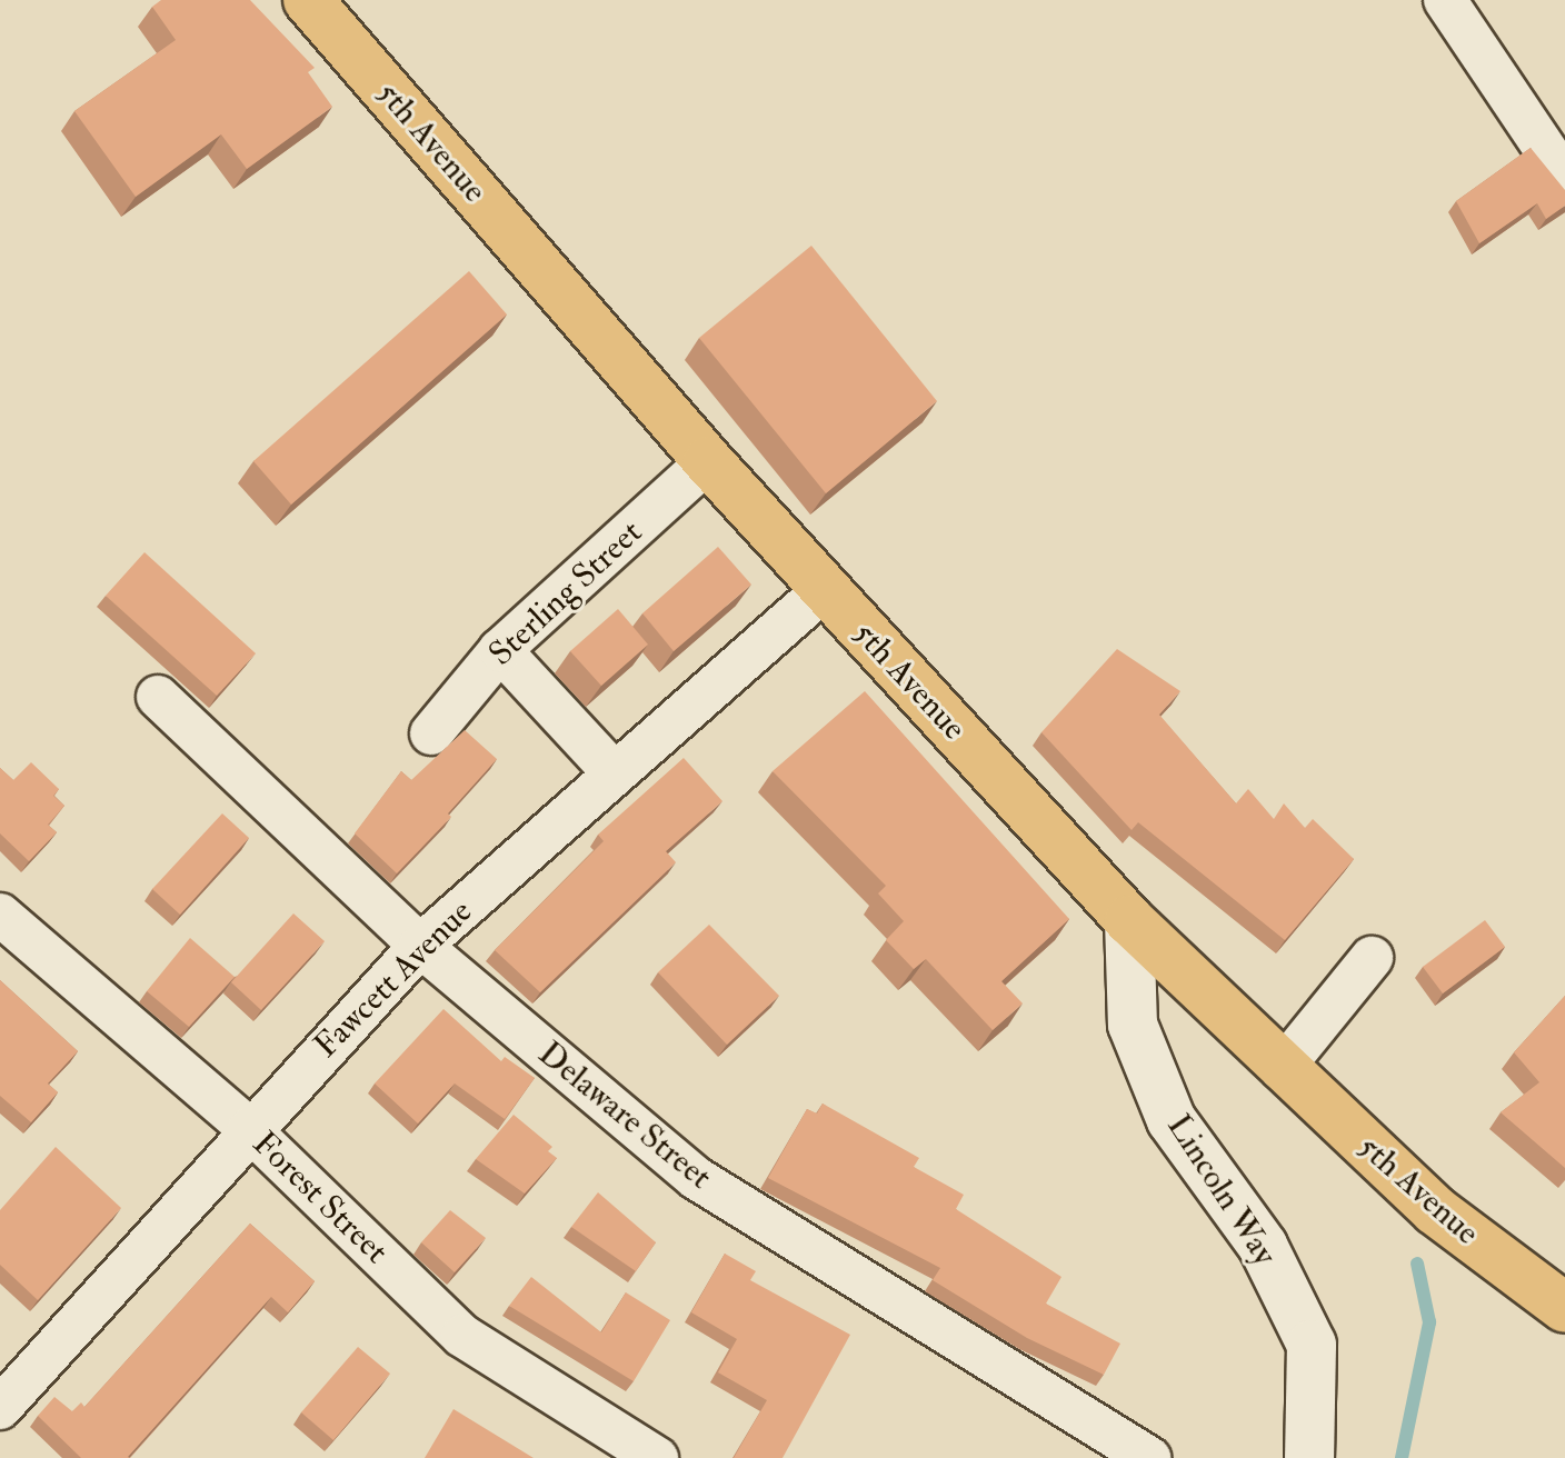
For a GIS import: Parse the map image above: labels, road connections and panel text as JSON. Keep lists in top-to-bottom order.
{
  "streets": {
    "main road": ["5th Avenue", "Lincoln Way"],
    "street": [
      "Sterling Street",
      "Fawcett Avenue",
      "Delaware Street",
      "Forest Street"
    ]
  },
  "crossings": [
    ["5th Avenue", "Sterling Street"],
    ["5th Avenue", "Fawcett Avenue"],
    ["5th Avenue", "Lincoln Way"],
    ["Fawcett Avenue", "Delaware Street"],
    ["Fawcett Avenue", "Forest Street"]
  ]
}
